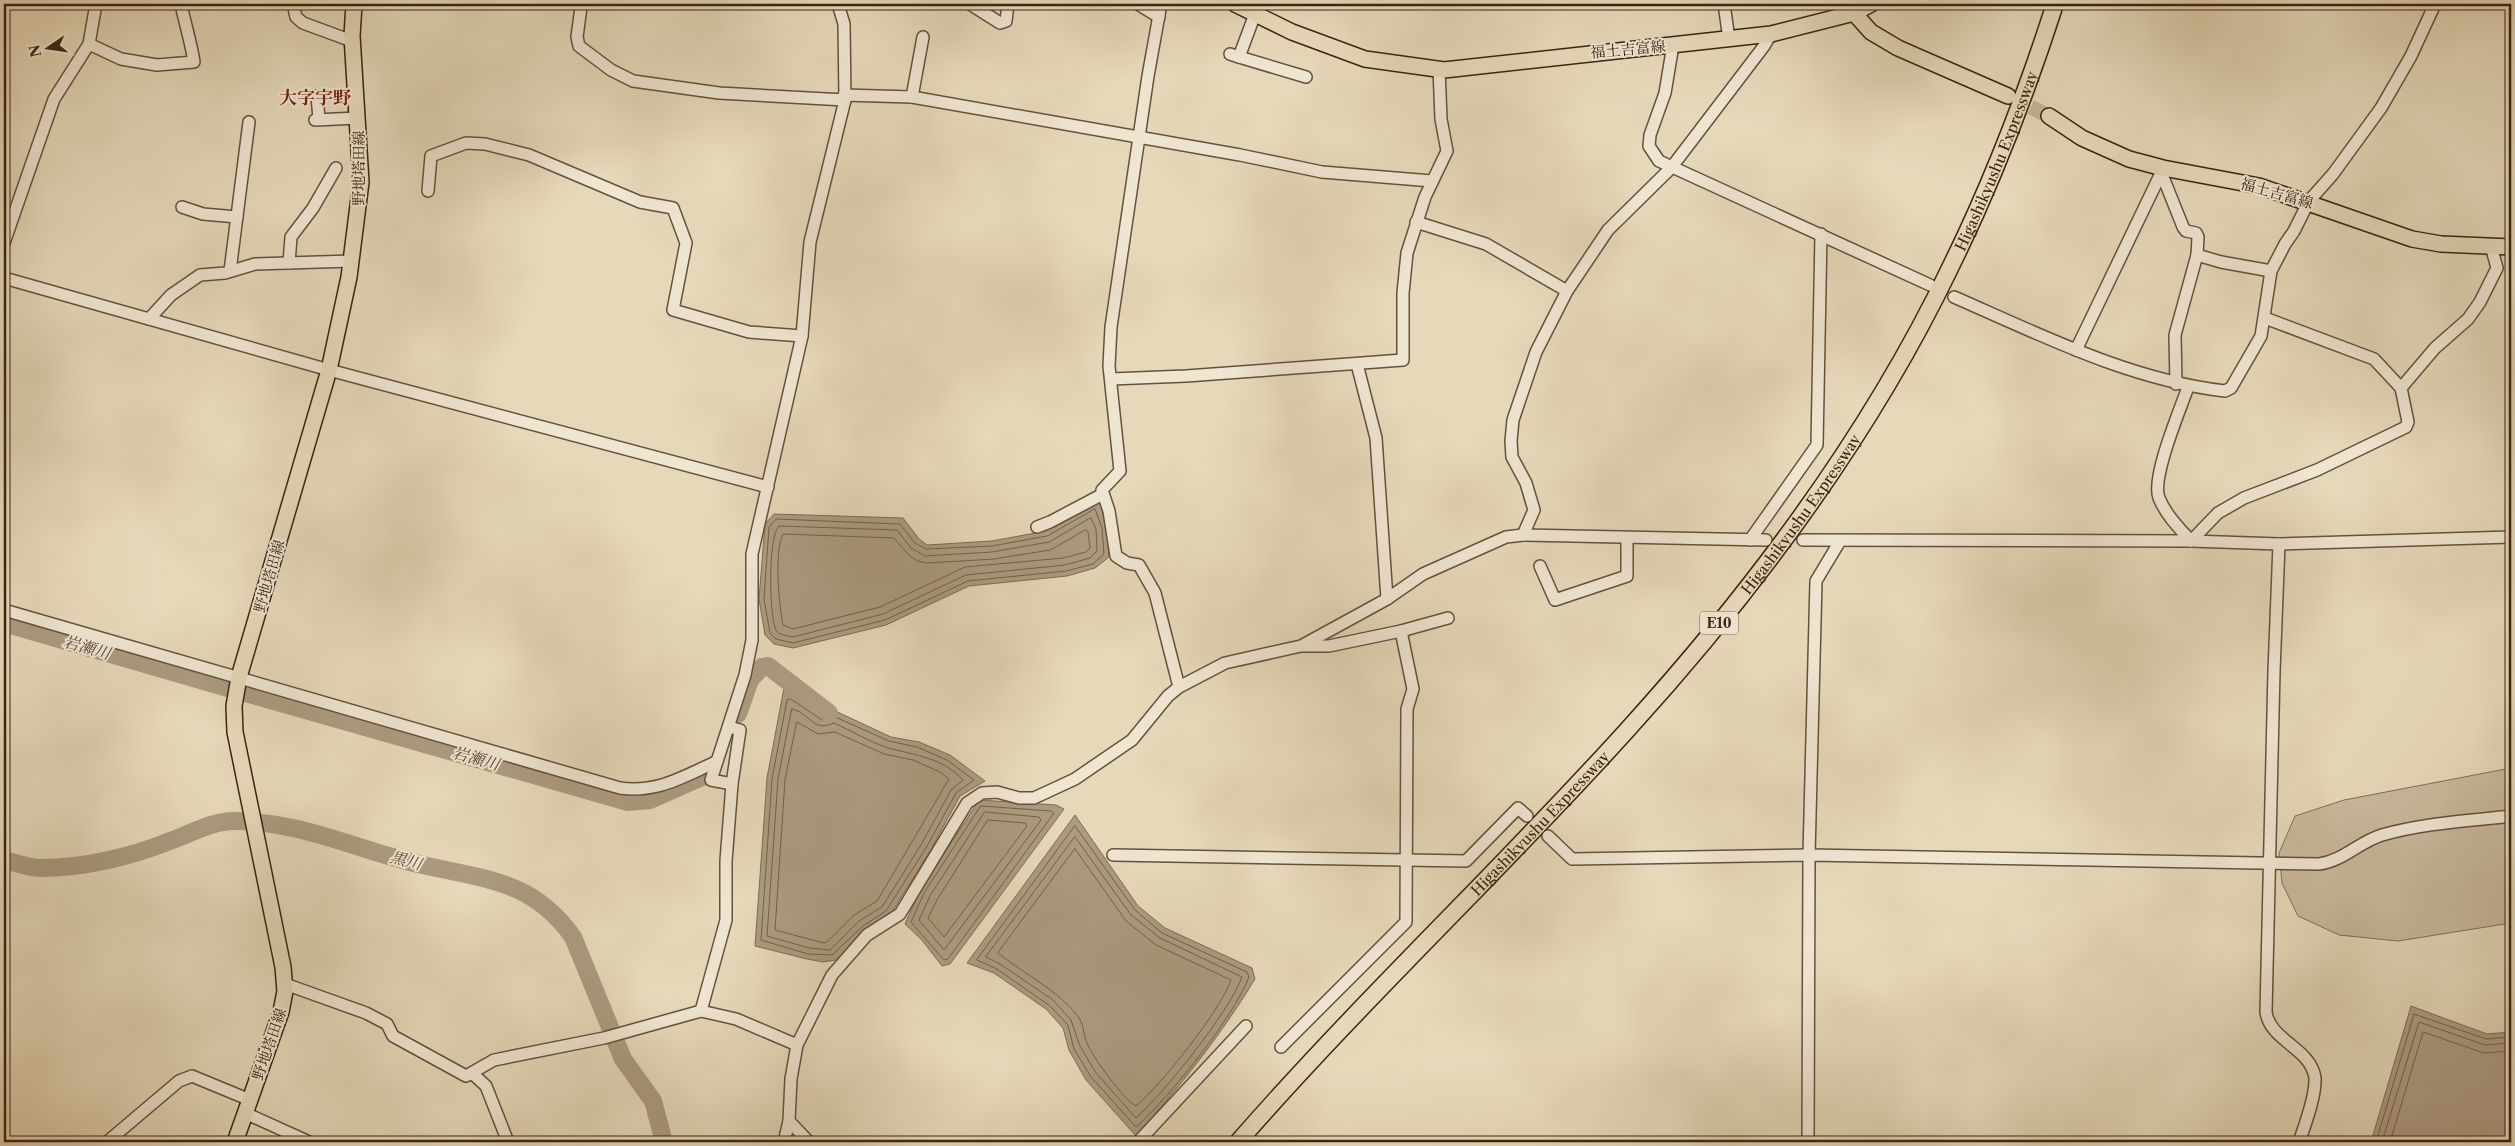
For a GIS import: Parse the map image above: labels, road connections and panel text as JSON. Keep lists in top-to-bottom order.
{
  "streets": {
    "highway": ["Higashikyushu Expressway", "E10"],
    "main road": ["福土吉富線", "野地塔田線"]
  },
  "districts": ["大字宇野"],
  "water": ["岩瀬川", "黒川"],
  "north": "left"
}
